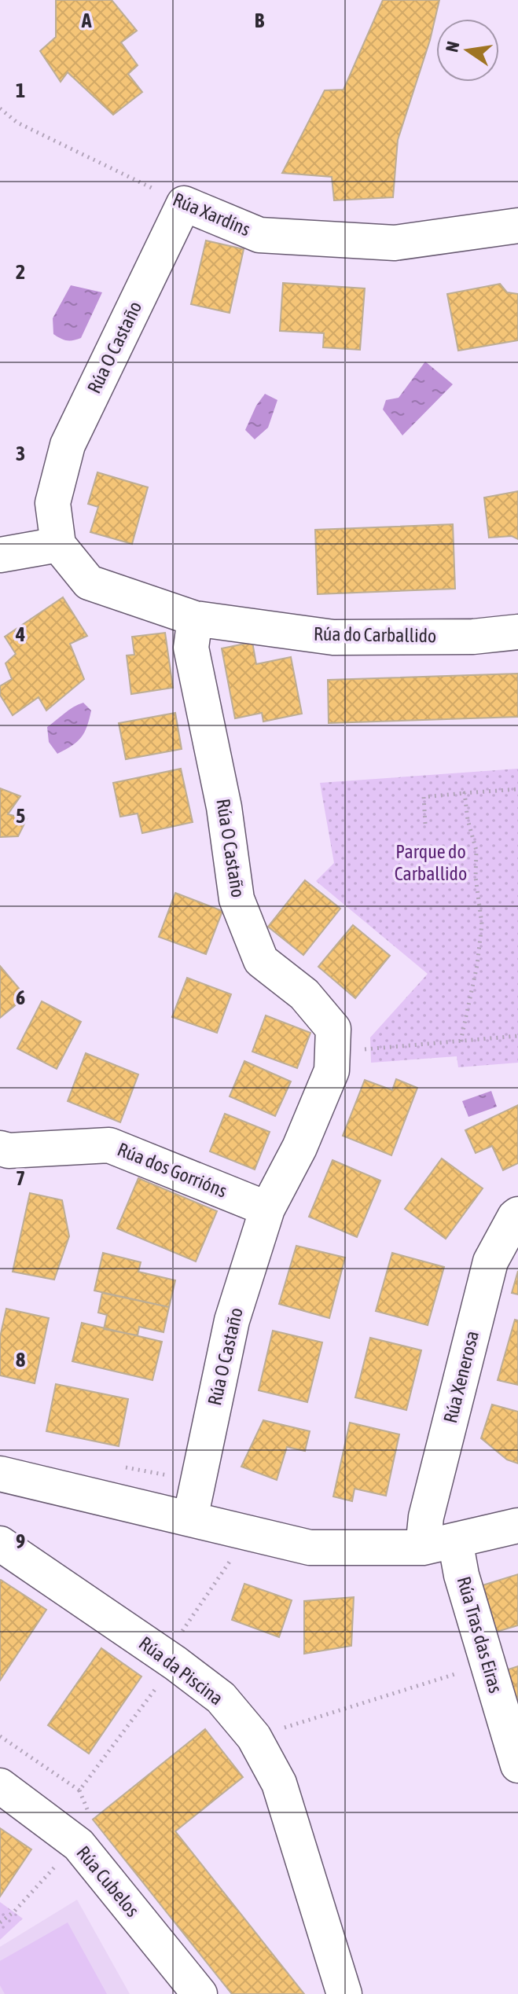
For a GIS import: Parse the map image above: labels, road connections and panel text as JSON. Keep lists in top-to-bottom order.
{
  "streets": {
    "street": [
      "Rúa Xardíns",
      "Rúa O Castaño",
      "Rúa do Carballido",
      "Rúa dos Gorrións",
      "Rúa Xenerosa",
      "Rúa Tras das Eiras",
      "Rúa da Piscina",
      "Rúa Cubelos"
    ]
  },
  "crossings": [
    ["Rúa Xardíns", "Rúa O Castaño"],
    ["Rúa O Castaño", "Rúa do Carballido"],
    ["Rúa O Castaño", "Rúa dos Gorrións"],
    ["Rúa Xenerosa", "Rúa Tras das Eiras"]
  ],
  "parks": ["Parque do Carballido"],
  "north": "left",
  "grid": {
    "columns": ["A", "B"],
    "rows": [
      "1",
      "2",
      "3",
      "4",
      "5",
      "6",
      "7",
      "8",
      "9"
    ]
  }
}
